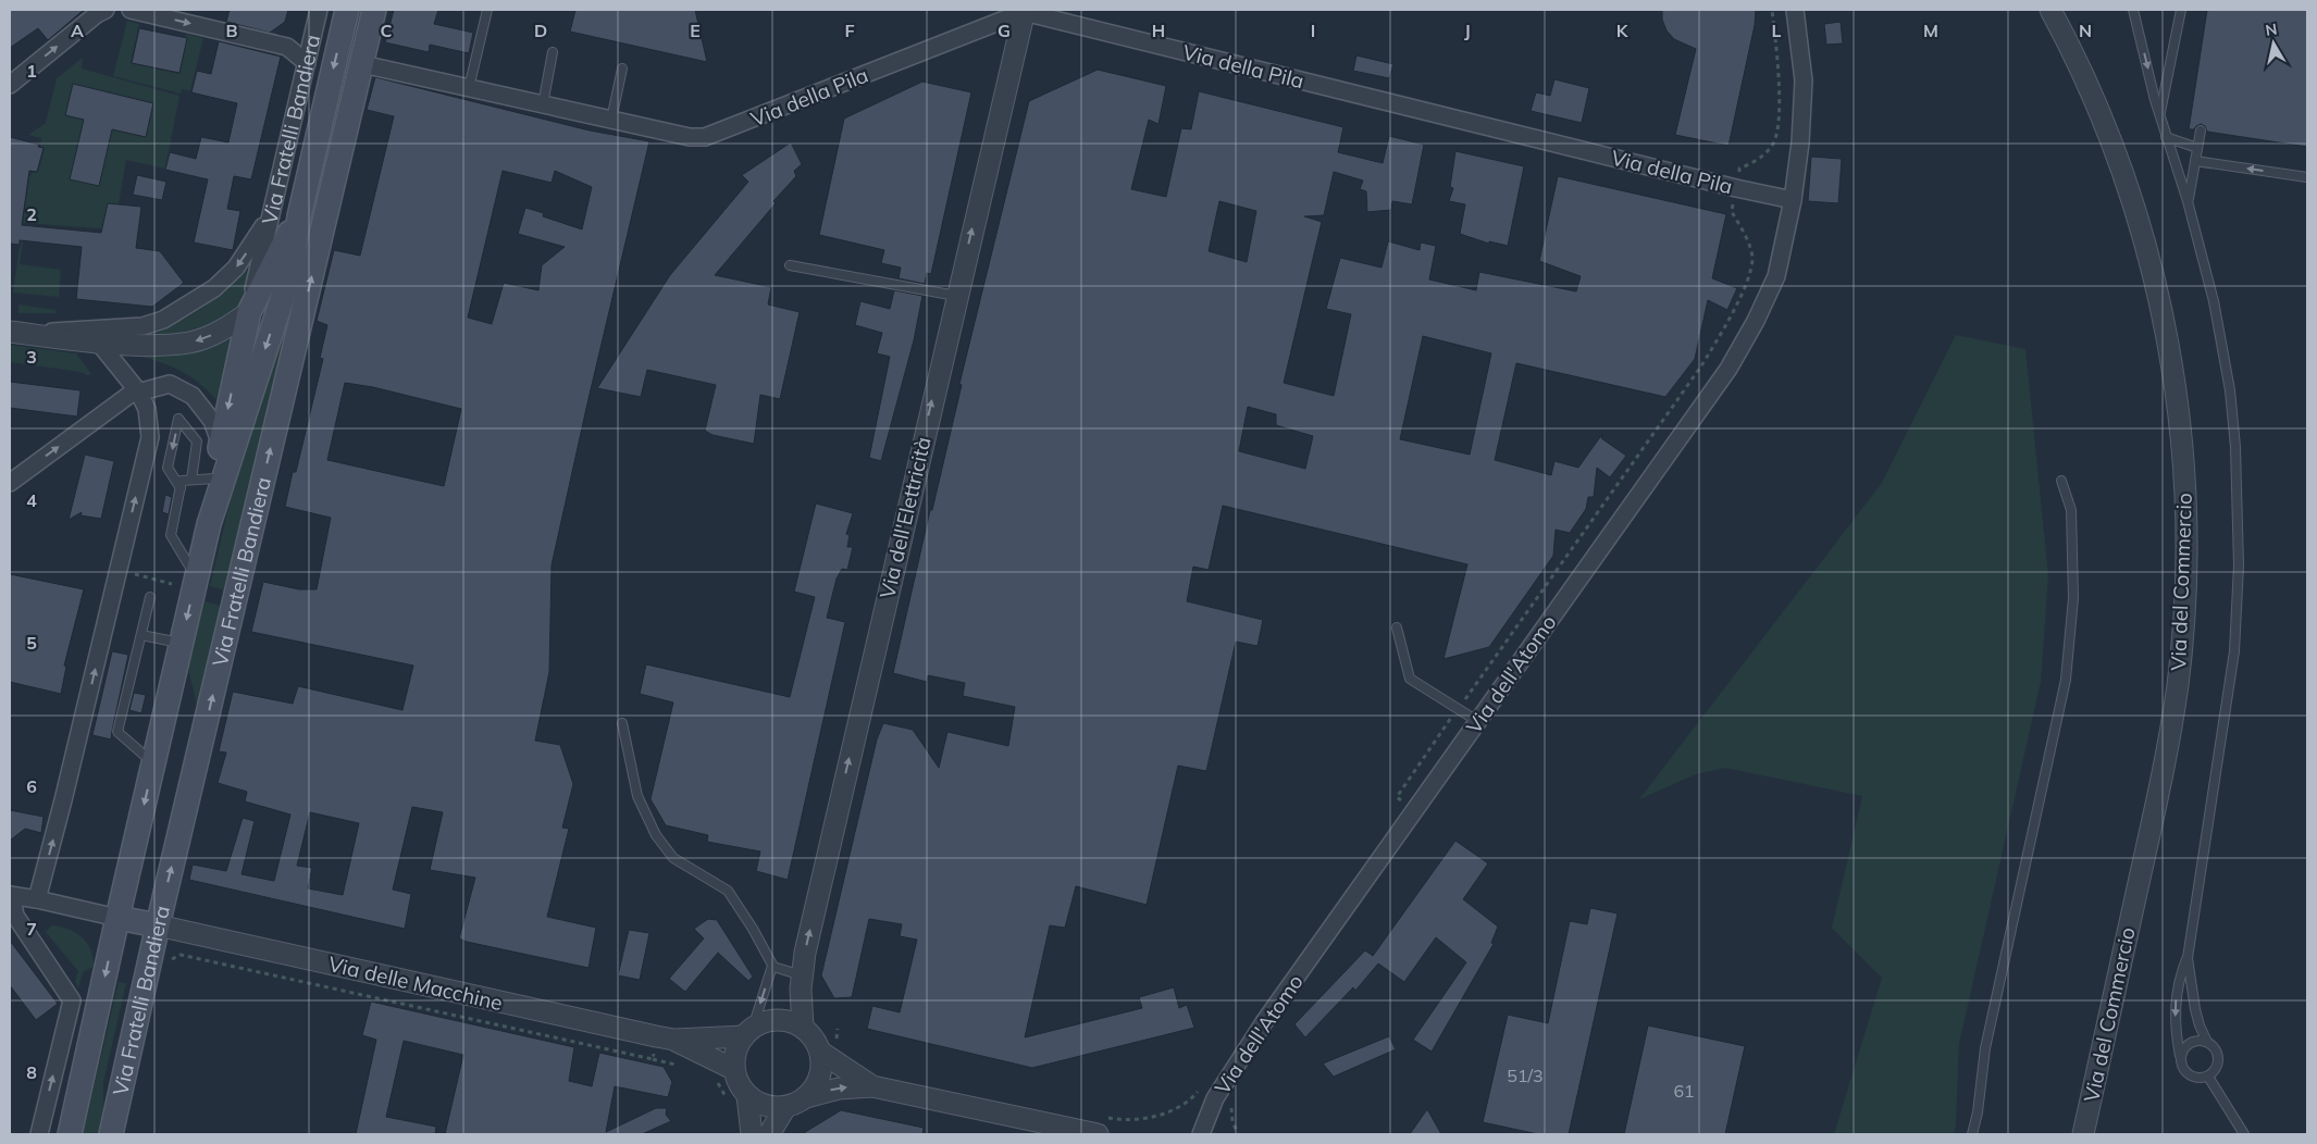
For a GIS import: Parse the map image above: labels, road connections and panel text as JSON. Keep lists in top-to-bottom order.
{
  "streets": {
    "main road": ["Via Fratelli Bandiera"],
    "street": [
      "Via della Pila",
      "Via dell'Elettricità",
      "Via del Commercio",
      "Via dell'Atomo",
      "Via delle Macchine"
    ]
  },
  "crossings": [
    ["Via della Pila", "Via Fratelli Bandiera"],
    ["Via della Pila", "Via dell'Elettricità"],
    ["Via della Pila", "Via dell'Atomo"],
    ["Via Fratelli Bandiera", "Via delle Macchine"],
    ["Via dell'Elettricità", "Via delle Macchine"]
  ],
  "one_way": ["Via dell'Elettricità"],
  "house_numbers": ["51/3", "61"],
  "north": "top",
  "grid": {
    "columns": [
      "A",
      "B",
      "C",
      "D",
      "E",
      "F",
      "G",
      "H",
      "I",
      "J",
      "K",
      "L",
      "M",
      "N"
    ],
    "rows": [
      "1",
      "2",
      "3",
      "4",
      "5",
      "6",
      "7",
      "8"
    ]
  }
}
